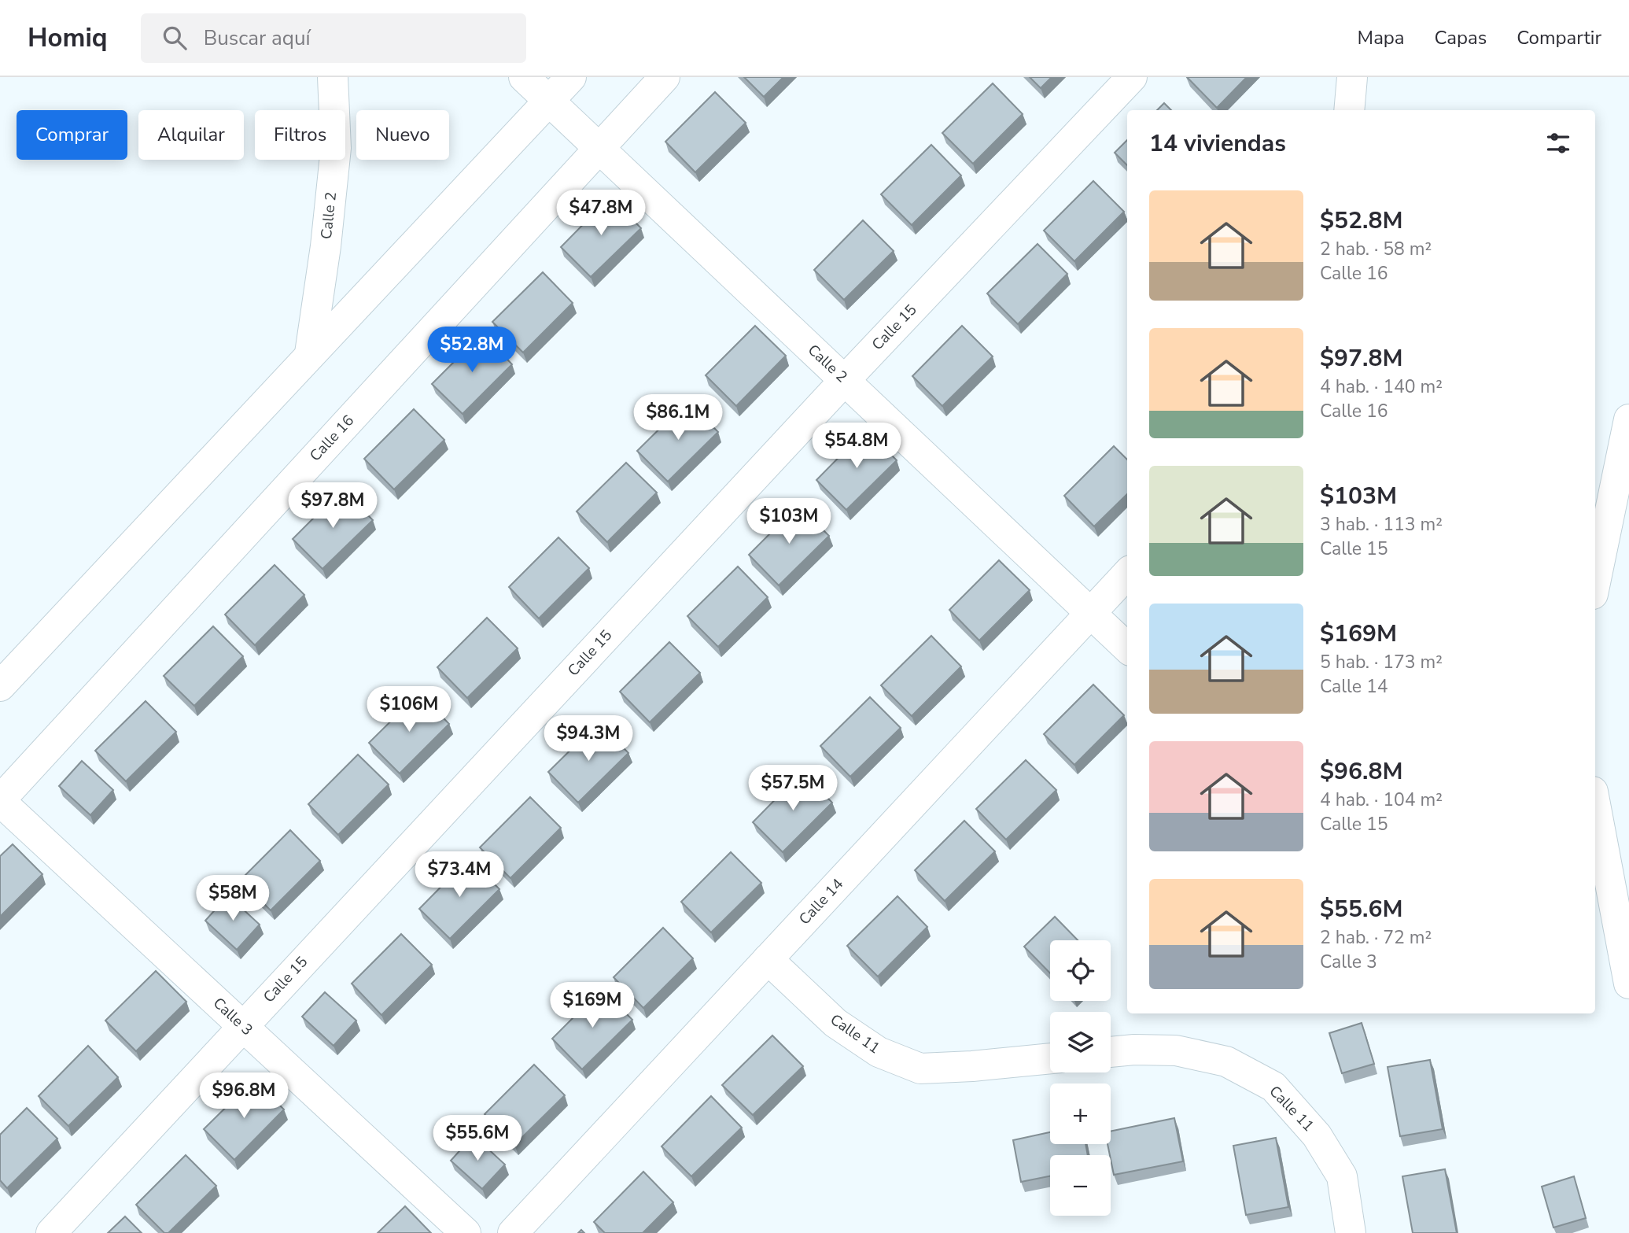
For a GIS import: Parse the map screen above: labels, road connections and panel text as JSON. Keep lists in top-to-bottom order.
{
  "streets": {
    "street": [
      "Calle 2",
      "Calle 15",
      "Calle 16",
      "Calle 14",
      "Calle 3",
      "Calle 11"
    ]
  },
  "crossings": [
    ["Calle 2", "Calle 15"],
    ["Calle 2", "Calle 16"],
    ["Calle 2", "Calle 14"],
    ["Calle 15", "Calle 3"],
    ["Calle 16", "Calle 3"],
    ["Calle 14", "Calle 11"]
  ],
  "page": {
    "header": "Homiq",
    "search": "Buscar aquí",
    "nav": ["Mapa", "Capas", "Compartir"],
    "chip": [
      "Comprar",
      "Alquilar",
      "Filtros",
      "Nuevo"
    ],
    "heading": "14 viviendas",
    "list": [
      {
        "name": "$52.8M",
        "note": "2 hab. · 58 m² · Calle 16"
      },
      {
        "name": "$97.8M",
        "note": "4 hab. · 140 m² · Calle 16"
      },
      {
        "name": "$103M",
        "note": "3 hab. · 113 m² · Calle 15"
      },
      {
        "name": "$169M",
        "note": "5 hab. · 173 m² · Calle 14"
      },
      {
        "name": "$96.8M",
        "note": "4 hab. · 104 m² · Calle 15"
      },
      {
        "name": "$55.6M",
        "note": "2 hab. · 72 m² · Calle 3"
      }
    ],
    "price": [
      "$47.8M",
      "$52.8M",
      "$86.1M",
      "$54.8M",
      "$97.8M",
      "$103M",
      "$106M",
      "$94.3M",
      "$57.5M",
      "$73.4M",
      "$58M",
      "$169M",
      "$96.8M",
      "$55.6M"
    ],
    "map_buttons": ["+", "−"]
  }
}
